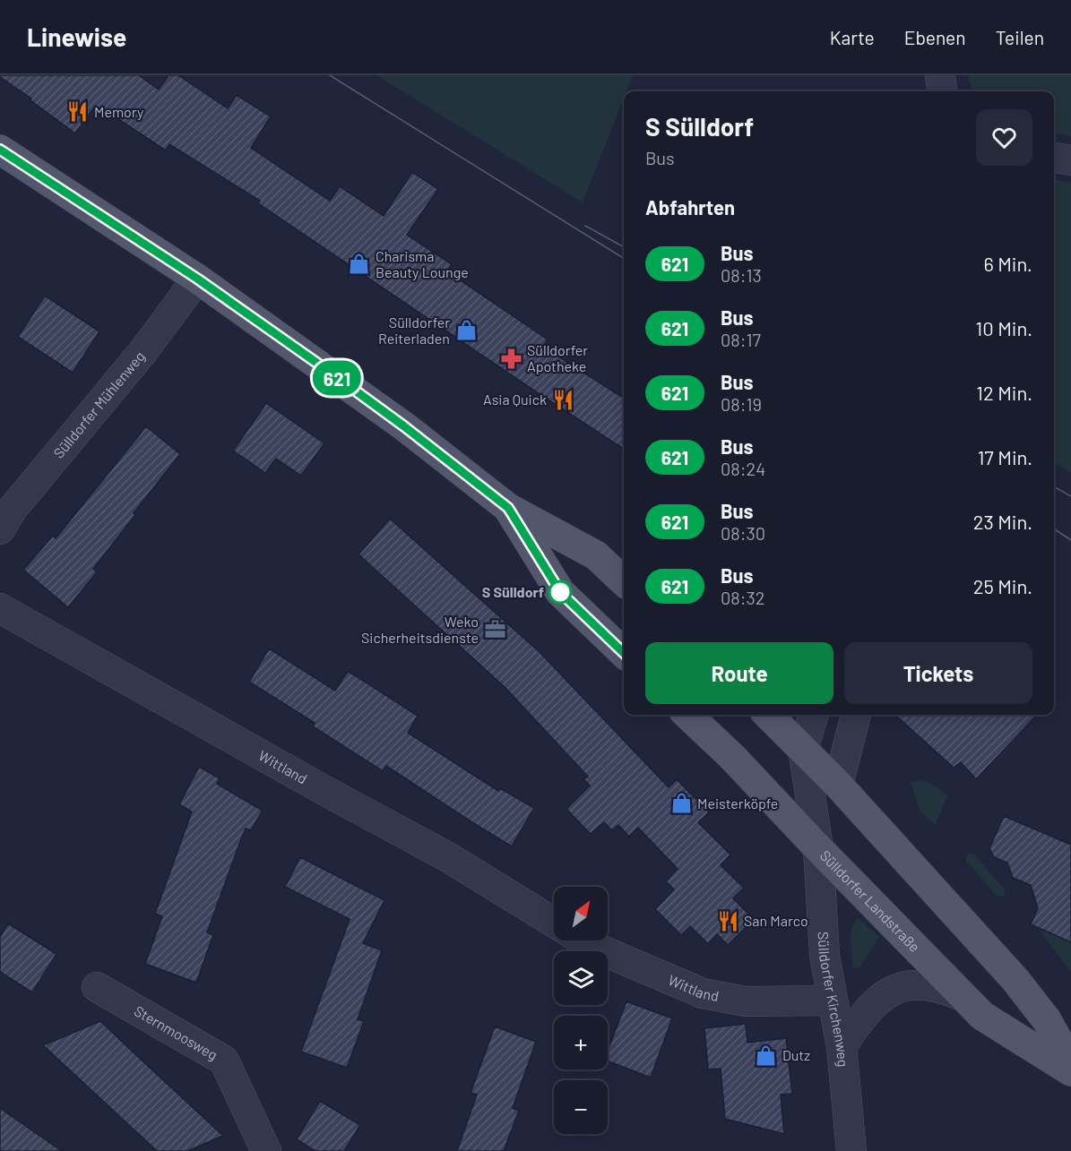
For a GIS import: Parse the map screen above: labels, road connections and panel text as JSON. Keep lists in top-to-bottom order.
{
  "streets": {
    "main road": ["Sülldorfer Landstraße"],
    "street": [
      "Sülldorfer Mühlenweg",
      "Wittland",
      "Sülldorfer Kirchenweg",
      "Sternmoosweg"
    ]
  },
  "crossings": [
    ["Wittland", "Sülldorfer Kirchenweg"],
    ["Sülldorfer Landstraße", "Sülldorfer Kirchenweg"]
  ],
  "places": {
    "restaurant": ["Memory", "Asia Quick", "San Marco"],
    "shop": [
      "Charisma Beauty Lounge",
      "Sülldorfer Reiterladen",
      "Meisterköpfe",
      "Dutz"
    ],
    "pharmacy": ["Sülldorfer Apotheke"],
    "other": ["S Sülldorf"],
    "office": ["Weko Sicherheitsdienste"]
  },
  "lines": ["bus line 621"],
  "north": "top right",
  "page": {
    "header": "Linewise",
    "nav": ["Karte", "Ebenen", "Teilen"],
    "on_map": "621",
    "heading": [
      ["S Sülldorf", "Bus"],
      "Abfahrten"
    ],
    "list": [
      {
        "mark": "621",
        "name": "Bus",
        "note": "08:13",
        "value": "6 Min."
      },
      {
        "mark": "621",
        "name": "Bus",
        "note": "08:17",
        "value": "10 Min."
      },
      {
        "mark": "621",
        "name": "Bus",
        "note": "08:19",
        "value": "12 Min."
      },
      {
        "mark": "621",
        "name": "Bus",
        "note": "08:24",
        "value": "17 Min."
      },
      {
        "mark": "621",
        "name": "Bus",
        "note": "08:30",
        "value": "23 Min."
      },
      {
        "mark": "621",
        "name": "Bus",
        "note": "08:32",
        "value": "25 Min."
      }
    ],
    "buttons": ["Route", "Tickets"],
    "map_buttons": ["+", "−"]
  }
}
